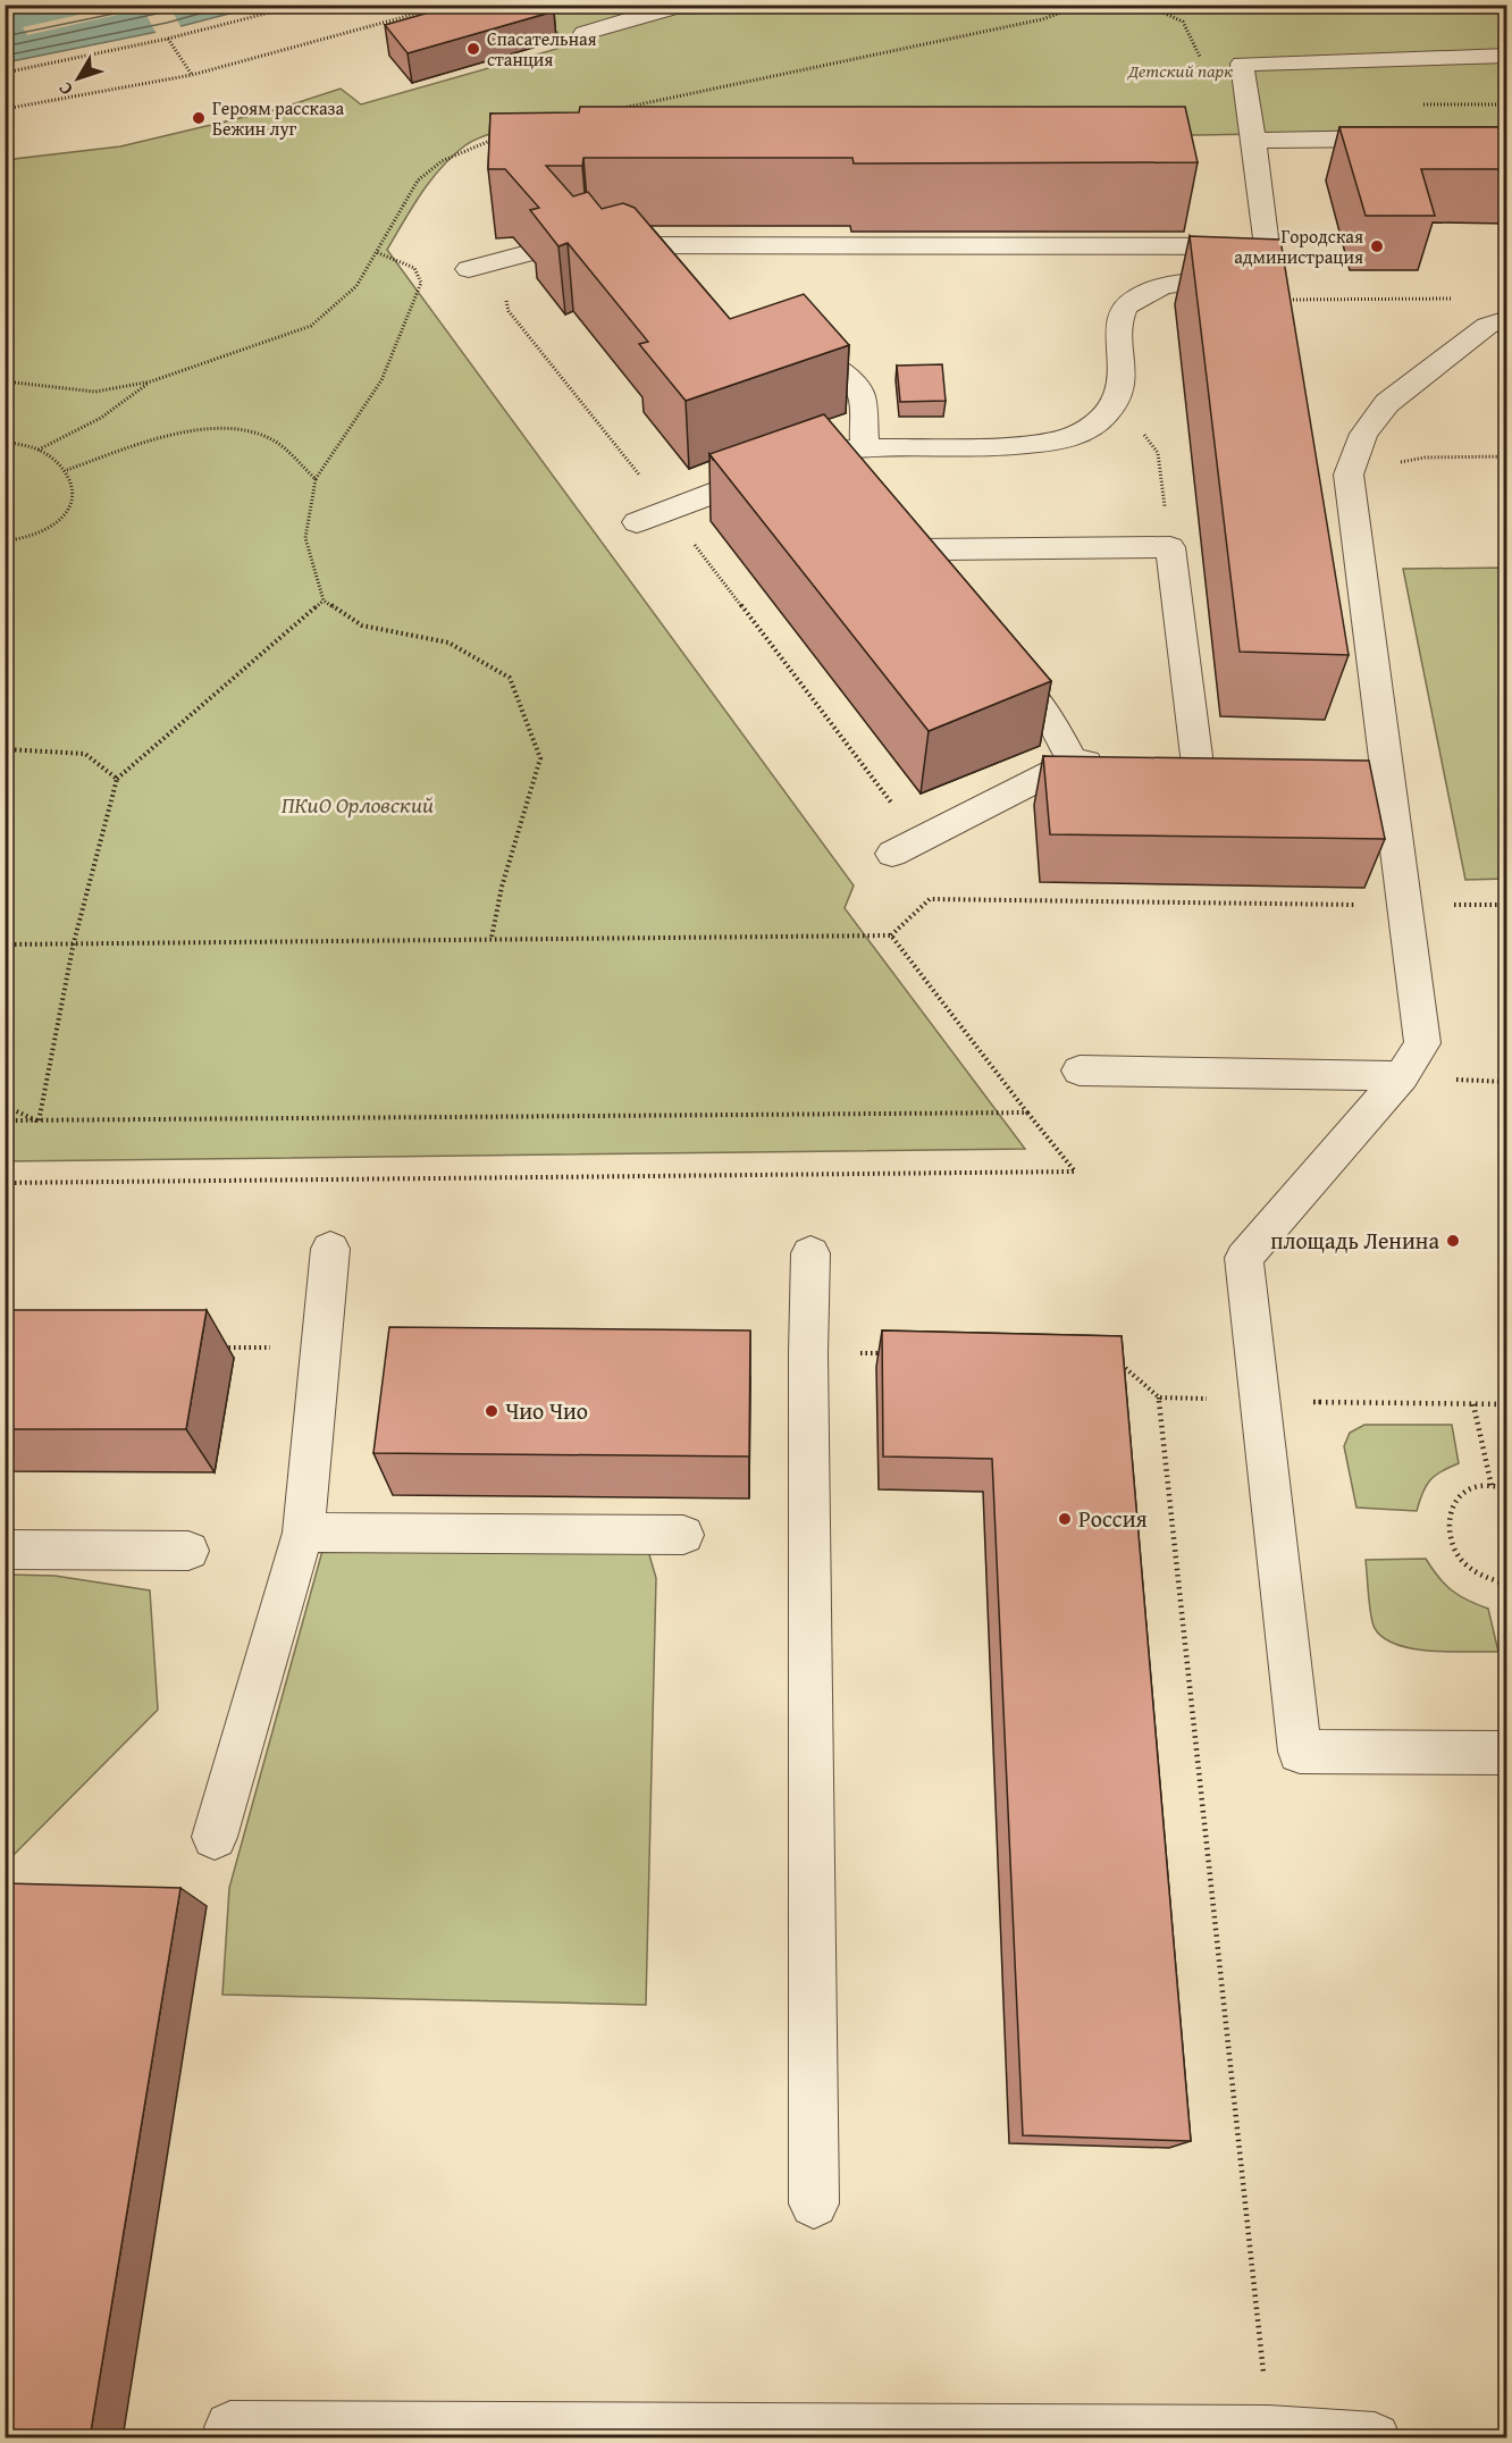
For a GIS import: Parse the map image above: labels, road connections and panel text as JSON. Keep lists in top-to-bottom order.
{
  "parks": ["Детский парк", "ПКиО Орловский"],
  "places": [
    "Спасательная станция",
    "Героям рассказа Бежин луг",
    "Городская администрация",
    "площадь Ленина",
    "Чио Чио",
    "Россия"
  ],
  "north": "bottom left"
}
